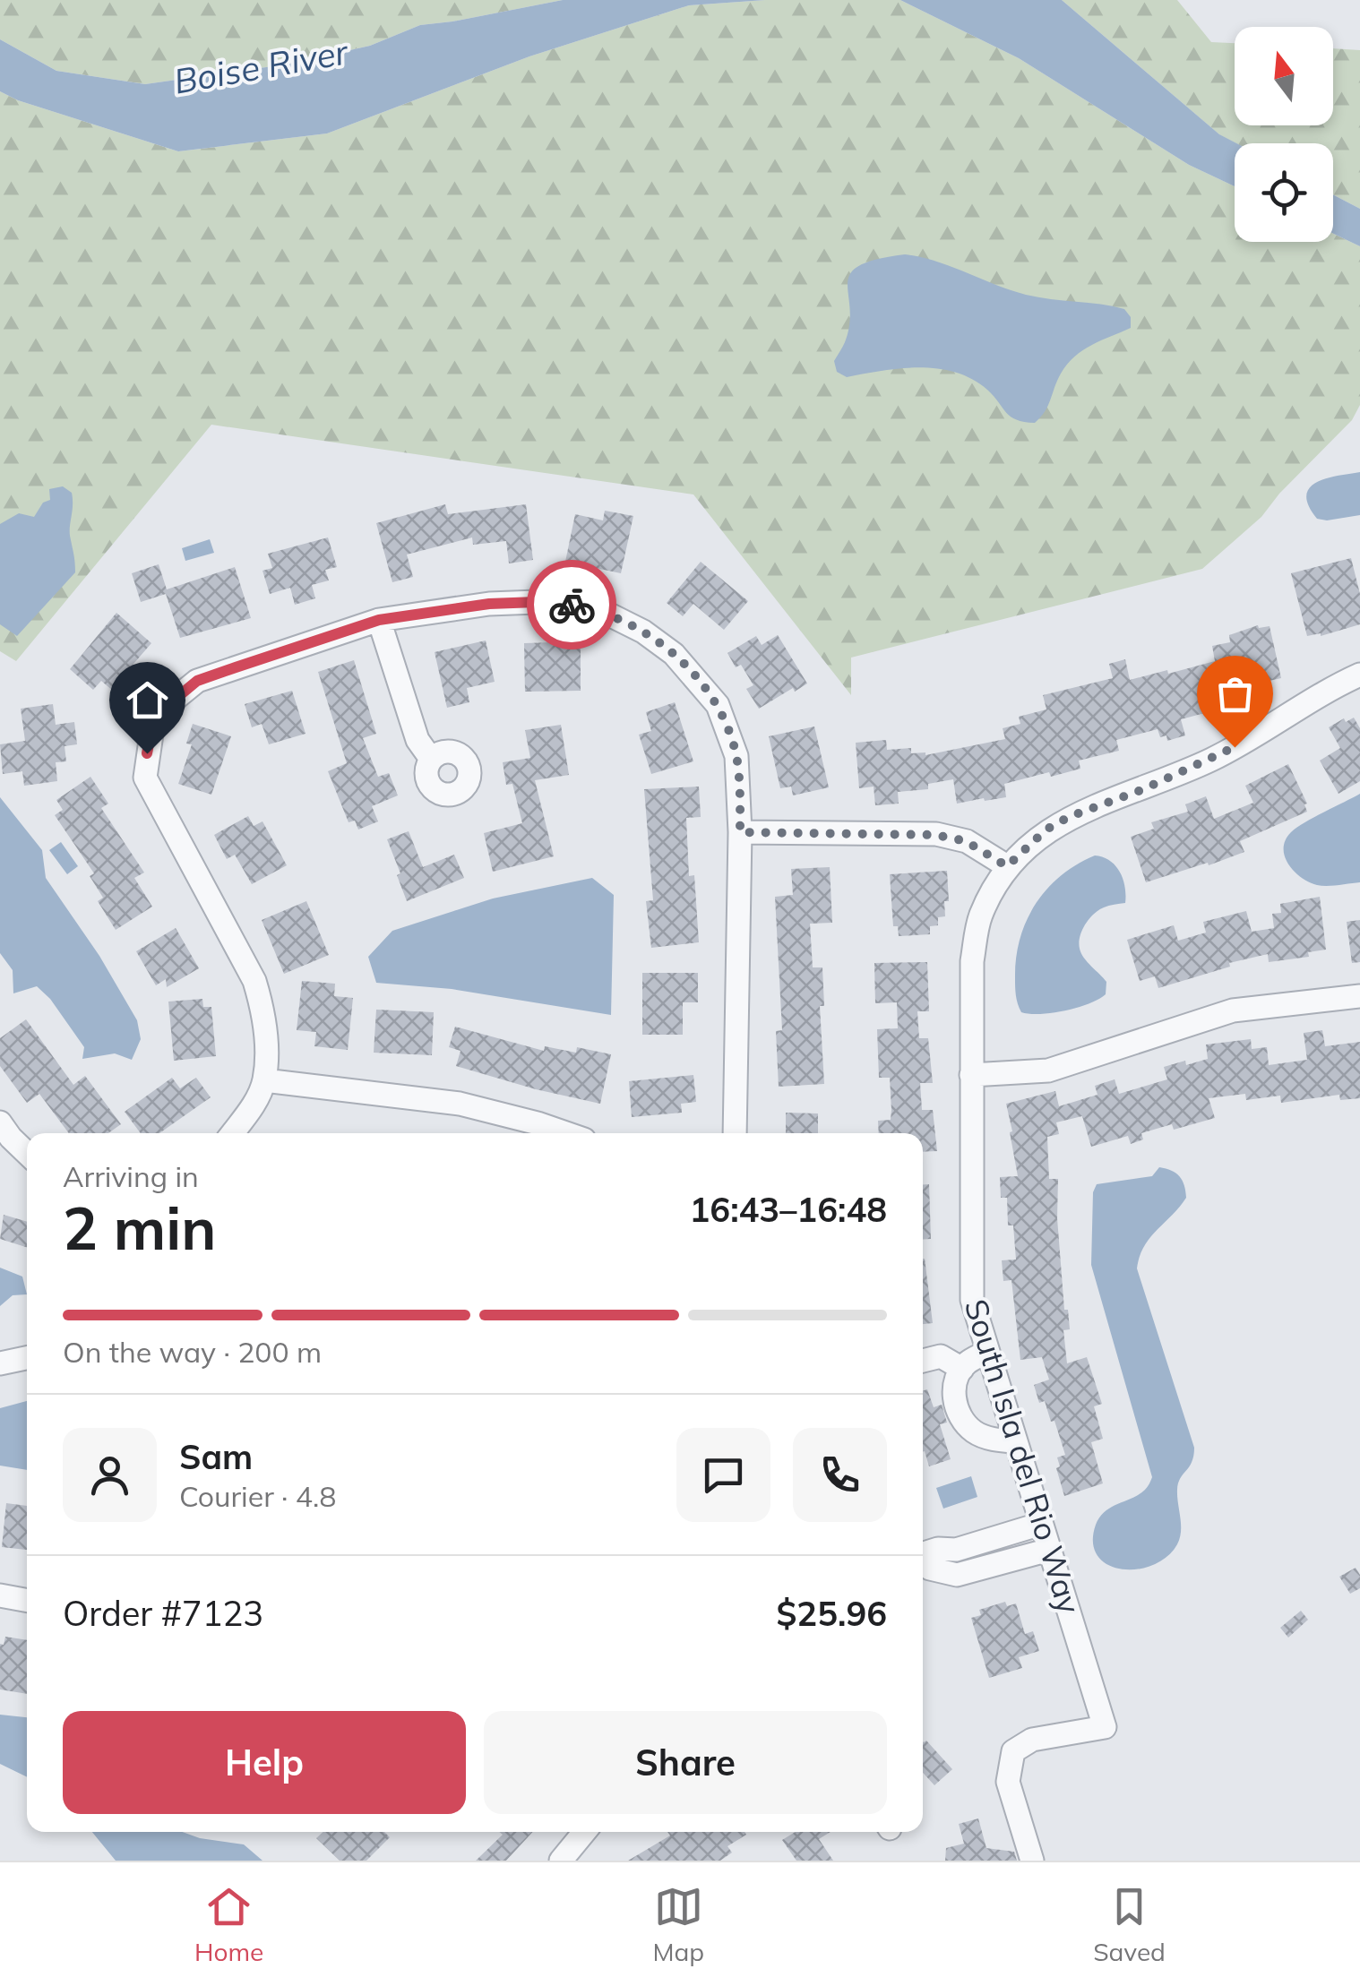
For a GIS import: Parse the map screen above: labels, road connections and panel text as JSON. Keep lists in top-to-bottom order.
{
  "streets": {
    "street": ["South Isla del Rio Way"]
  },
  "water": ["Boise River"],
  "north": "top",
  "page": {
    "heading": ["2 min", "Arriving in", "16:43–16:48"],
    "panel": [
      "Sam",
      "Courier · 4.8",
      "Order #7123",
      "$25.96"
    ],
    "bar": "On the way · 200 m",
    "buttons": ["Help", "Share"],
    "tabs": ["Home", "Map", "Saved"]
  }
}
